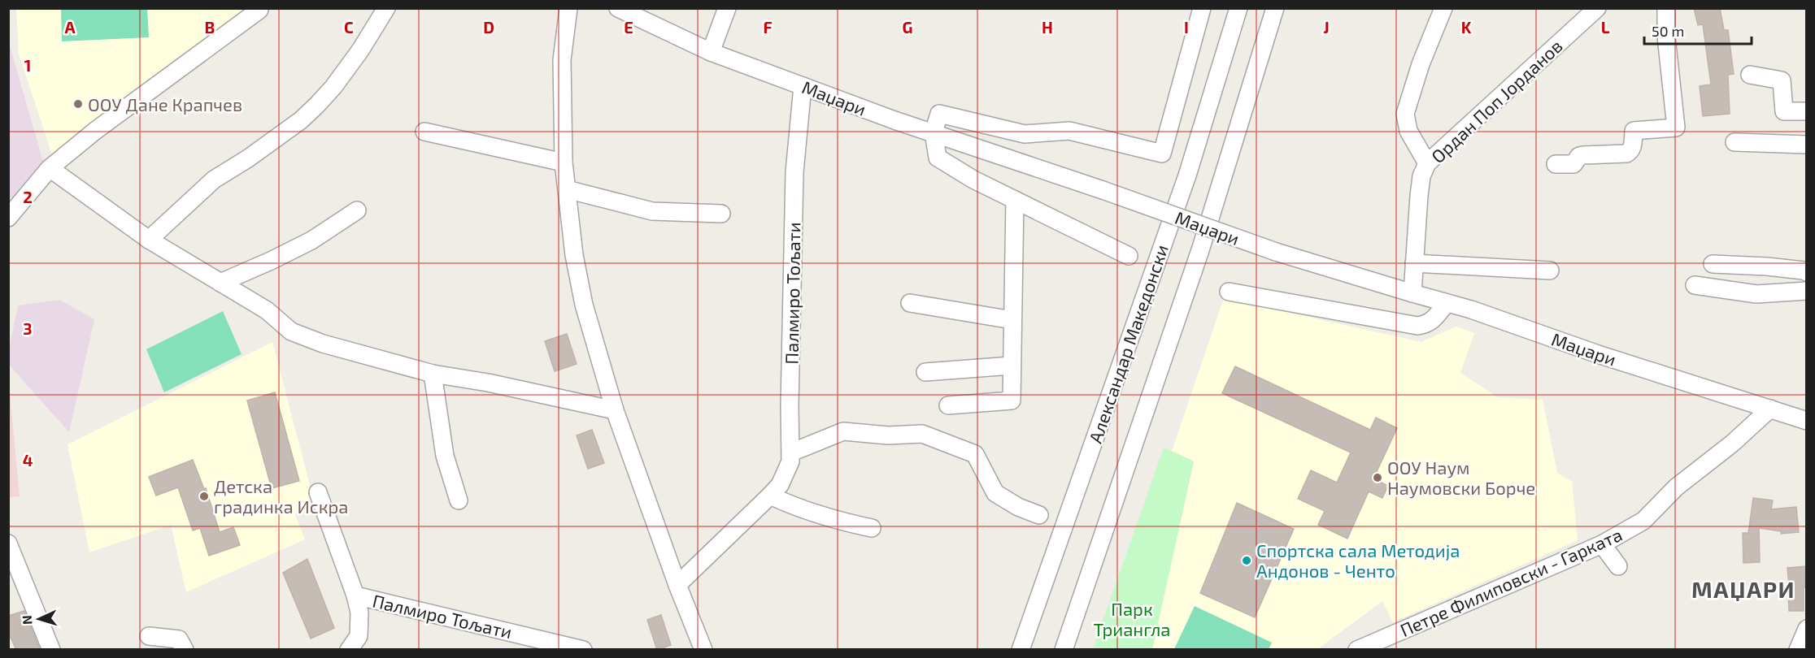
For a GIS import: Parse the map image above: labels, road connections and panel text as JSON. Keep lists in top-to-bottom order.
{
  "streets": {
    "street": [
      "Маџари",
      "Ордан Поп Јорданов",
      "Палмиро Тољати",
      "Александар Македонски",
      "Петре Филиповски - Гарката"
    ]
  },
  "crossings": [
    ["Маџари", "Ордан Поп Јорданов"],
    ["Маџари", "Палмиро Тољати"],
    ["Маџари", "Петре Филиповски - Гарката"]
  ],
  "districts": ["МАЏАРИ"],
  "parks": ["Парк Триангла"],
  "places": [
    "ООУ Дане Крапчев",
    "ООУ Наум Наумовски Борче",
    "Детска градинка Искра",
    "Спортска сала Методија Андонов - Ченто"
  ],
  "scale_bar": "50 m",
  "north": "left",
  "grid": {
    "columns": [
      "A",
      "B",
      "C",
      "D",
      "E",
      "F",
      "G",
      "H",
      "I",
      "J",
      "K",
      "L"
    ],
    "rows": [
      "1",
      "2",
      "3",
      "4"
    ]
  }
}
